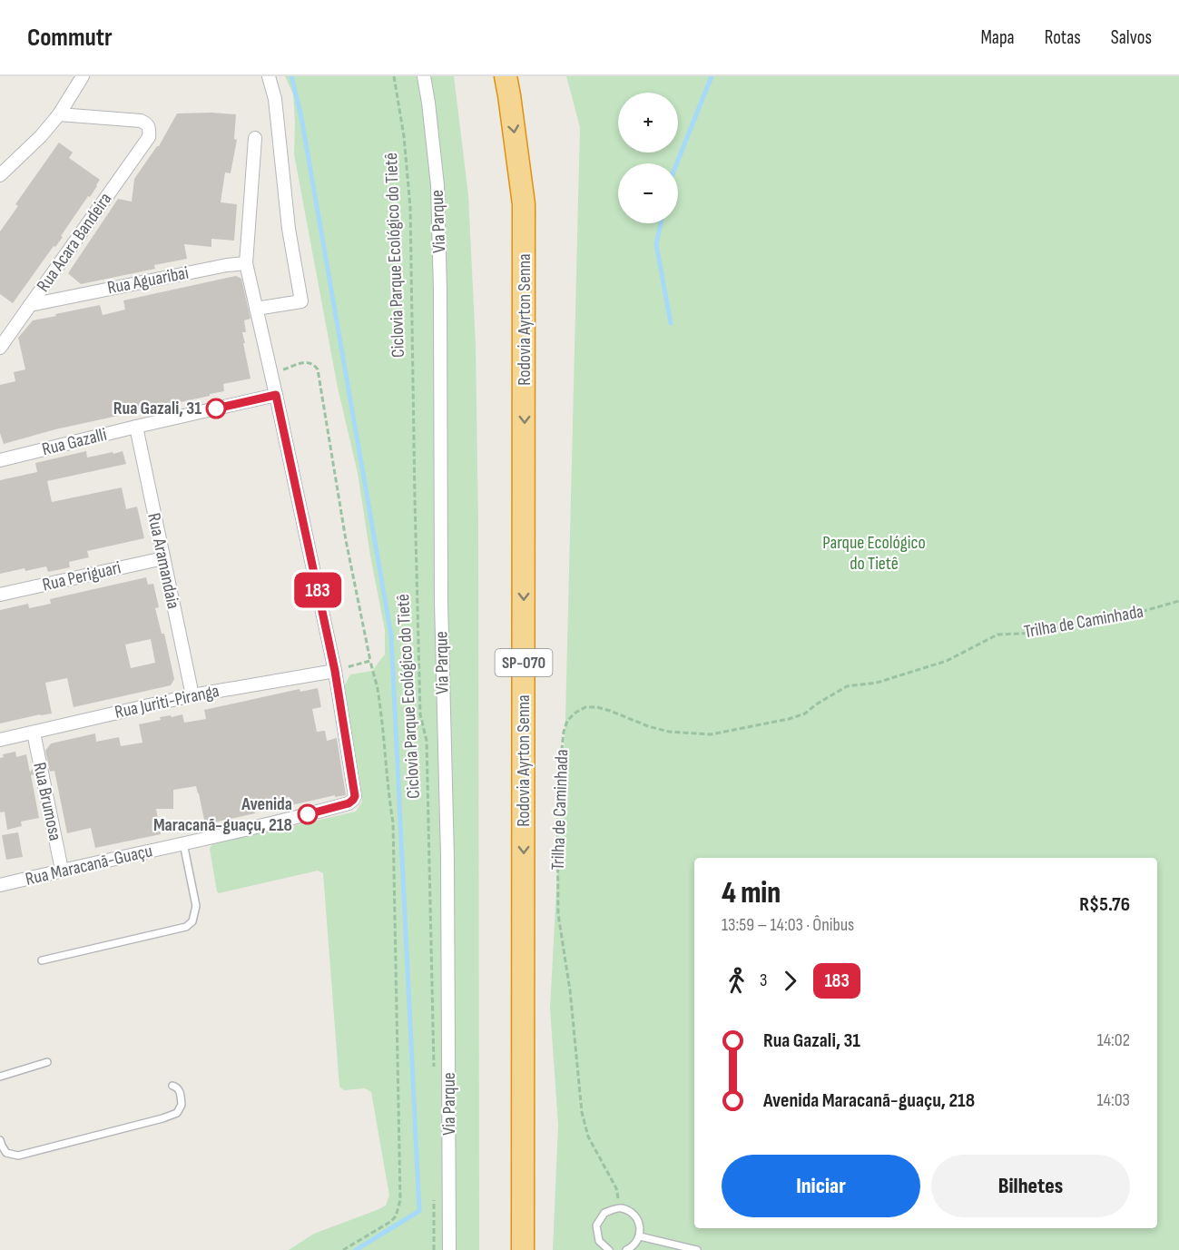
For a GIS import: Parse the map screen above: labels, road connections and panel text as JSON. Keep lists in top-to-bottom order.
{
  "streets": {
    "highway": ["Rodovia Ayrton Senna", "SP-070"],
    "street": [
      "Via Parque",
      "Rua Acara Bandeira",
      "Rua Aguaribai",
      "Rua Gazalli",
      "Rua Aramandaia",
      "Rua Periguari",
      "Rua Juriti-Piranga",
      "Rua Brumosa",
      "Rua Maracanã-Guaçu"
    ],
    "path": ["Ciclovia Parque Ecológico do Tietê", "Trilha de Caminhada"]
  },
  "crossings": [
    ["Rua Acara Bandeira", "Rua Aguaribai"],
    ["Rua Gazalli", "Rua Aramandaia"],
    ["Rua Aramandaia", "Rua Periguari"],
    ["Rua Aramandaia", "Rua Juriti-Piranga"],
    ["Rua Juriti-Piranga", "Rua Brumosa"],
    ["Rua Juriti-Piranga", "Rua Maracanã-Guaçu"],
    ["Rua Brumosa", "Rua Maracanã-Guaçu"]
  ],
  "one_way": ["Rodovia Ayrton Senna"],
  "parks": ["Parque Ecológico do Tietê"],
  "places": ["Rua Gazali, 31", "Avenida Maracanã-guaçu, 218"],
  "lines": ["bus line 183"],
  "page": {
    "header": "Commutr",
    "nav": ["Mapa", "Rotas", "Salvos"],
    "on_map": "183",
    "map_buttons": ["+", "−"],
    "heading": ["4 min", "13:59 – 14:03 · Ônibus", "R$5.76"],
    "legs": ["3", "183"],
    "list": [
      {
        "name": "Rua Gazali, 31",
        "value": "14:02"
      },
      {
        "name": "Avenida Maracanã-guaçu, 218",
        "value": "14:03"
      }
    ],
    "buttons": ["Iniciar", "Bilhetes"]
  }
}
